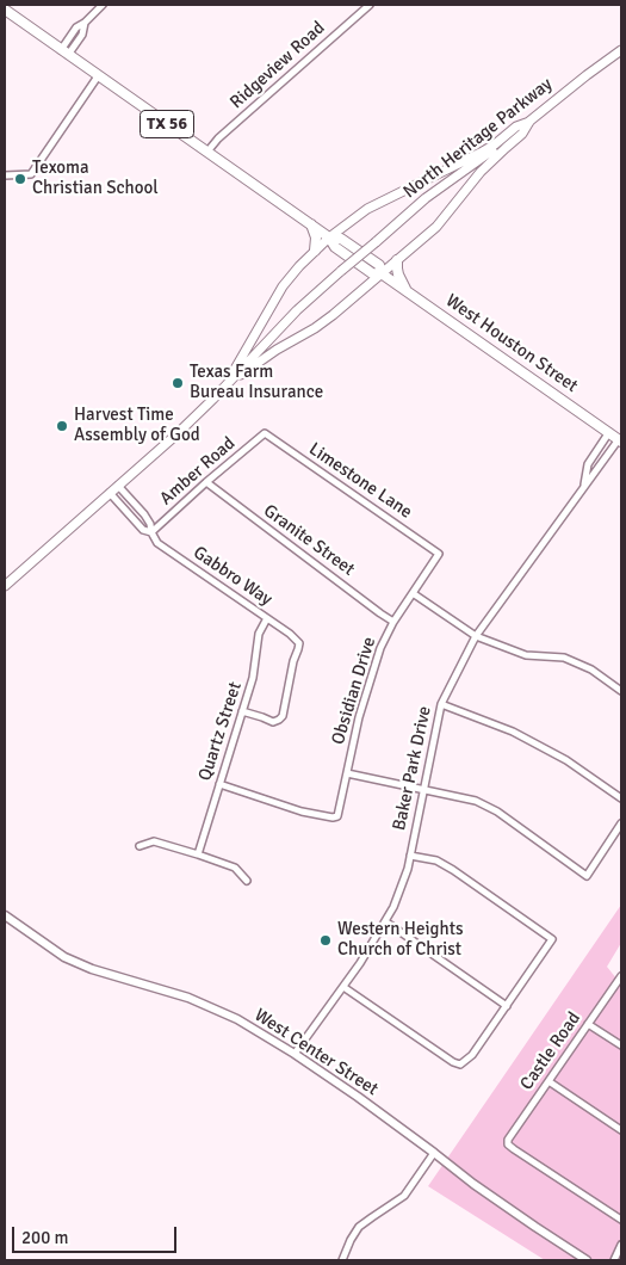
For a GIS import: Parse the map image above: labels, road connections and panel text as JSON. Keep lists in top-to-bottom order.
{
  "streets": {
    "main road": ["TX 56", "North Heritage Parkway", "West Houston Street"],
    "street": [
      "Ridgeview Road",
      "Amber Road",
      "Limestone Lane",
      "Granite Street",
      "Gabbro Way",
      "Obsidian Drive",
      "Quartz Street",
      "Baker Park Drive",
      "Castle Road",
      "West Center Street"
    ]
  },
  "crossings": [
    ["Ridgeview Road", "West Houston Street"],
    ["West Houston Street", "Baker Park Drive"],
    ["Amber Road", "Limestone Lane"],
    ["Amber Road", "Granite Street"],
    ["Amber Road", "Gabbro Way"],
    ["Limestone Lane", "Obsidian Drive"],
    ["Granite Street", "Obsidian Drive"],
    ["Gabbro Way", "Quartz Street"],
    ["Obsidian Drive", "Quartz Street"],
    ["Baker Park Drive", "West Center Street"]
  ],
  "places": [
    "Texoma Christian School",
    "Texas Farm Bureau Insurance",
    "Harvest Time Assembly of God",
    "Western Heights Church of Christ"
  ],
  "scale_bar": "200 m"
}
